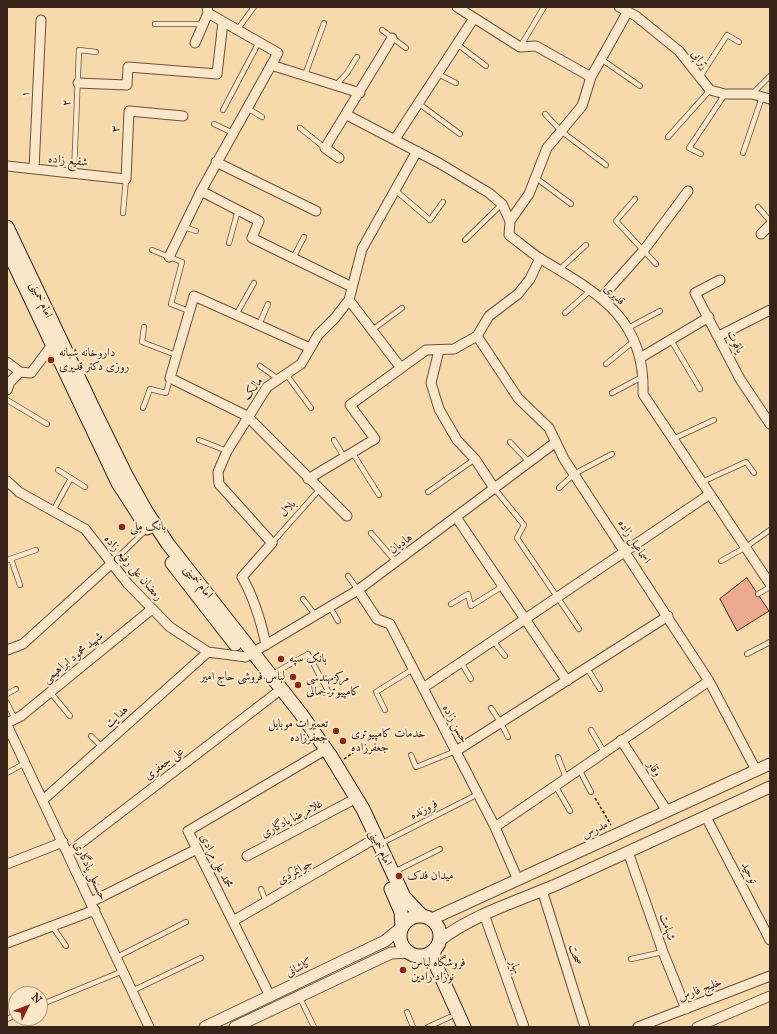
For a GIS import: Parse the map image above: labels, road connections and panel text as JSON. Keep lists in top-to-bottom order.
{
  "streets": {
    "main road": ["امام خمینی"],
    "street": [
      "ترابی",
      "۱",
      "۳",
      "شفیع زاده",
      "قدیری",
      "یاقوت",
      "مالک",
      "اسماعیل زاده",
      "هادیان",
      "رمضان علی رفیع زاده",
      "شهید محمود ابراهیمی",
      "هدایت",
      "حسن زاده",
      "علی جعفری",
      "وقار",
      "غلامرضا یادگاری",
      "مدرس",
      "محمد علی مرادی",
      "حسنعلی یادگاری",
      "جوانمردی",
      "توحید",
      "شهامت",
      "صحت",
      "بهار",
      "کاشانی",
      "خلیج فارس"
    ],
    "lane": ["۲", "بلال", "فروزنده"]
  },
  "crossings": [
    ["۱", "شفیع زاده"],
    ["۲", "شفیع زاده"],
    ["۳", "شفیع زاده"],
    ["قدیری", "مالک"],
    ["امام خمینی", "هادیان"],
    ["امام خمینی", "رمضان علی رفیع زاده"],
    ["امام خمینی", "علی جعفری"],
    ["امام خمینی", "فروزنده"],
    ["امام خمینی", "غلامرضا یادگاری"],
    ["امام خمینی", "مدرس"],
    ["امام خمینی", "محمد علی مرادی"],
    ["امام خمینی", "جوانمردی"],
    ["امام خمینی", "کاشانی"],
    ["مالک", "بلال"],
    ["اسماعیل زاده", "هادیان"],
    ["اسماعیل زاده", "مدرس"],
    ["هادیان", "رمضان علی رفیع زاده"],
    ["هادیان", "حسن زاده"],
    ["رمضان علی رفیع زاده", "شهید محمود ابراهیمی"],
    ["رمضان علی رفیع زاده", "هدایت"],
    ["شهید محمود ابراهیمی", "حسنعلی یادگاری"],
    ["هدایت", "حسنعلی یادگاری"],
    ["حسن زاده", "فروزنده"],
    ["حسن زاده", "مدرس"],
    ["علی جعفری", "حسنعلی یادگاری"],
    ["وقار", "مدرس"],
    ["فروزنده", "جوانمردی"],
    ["مدرس", "کاشانی"],
    ["محمد علی مرادی", "جوانمردی"],
    ["محمد علی مرادی", "کاشانی"],
    ["شهامت", "خلیج فارس"]
  ],
  "places": [
    "داروخانه شبانه روزی دکتر قدیری",
    "بانک ملی",
    "بانک سپه",
    "لباس فروشی حاج امیر",
    "مرکزمهندسی کامپیوتر جمالی",
    "تعمیرات موبایل جعفرزاده",
    "خدمات کامپیوتری جعفرزاده",
    "میدان فدک",
    "فروشگاه لباس نوزاد رادین"
  ],
  "north": "top right"
}
